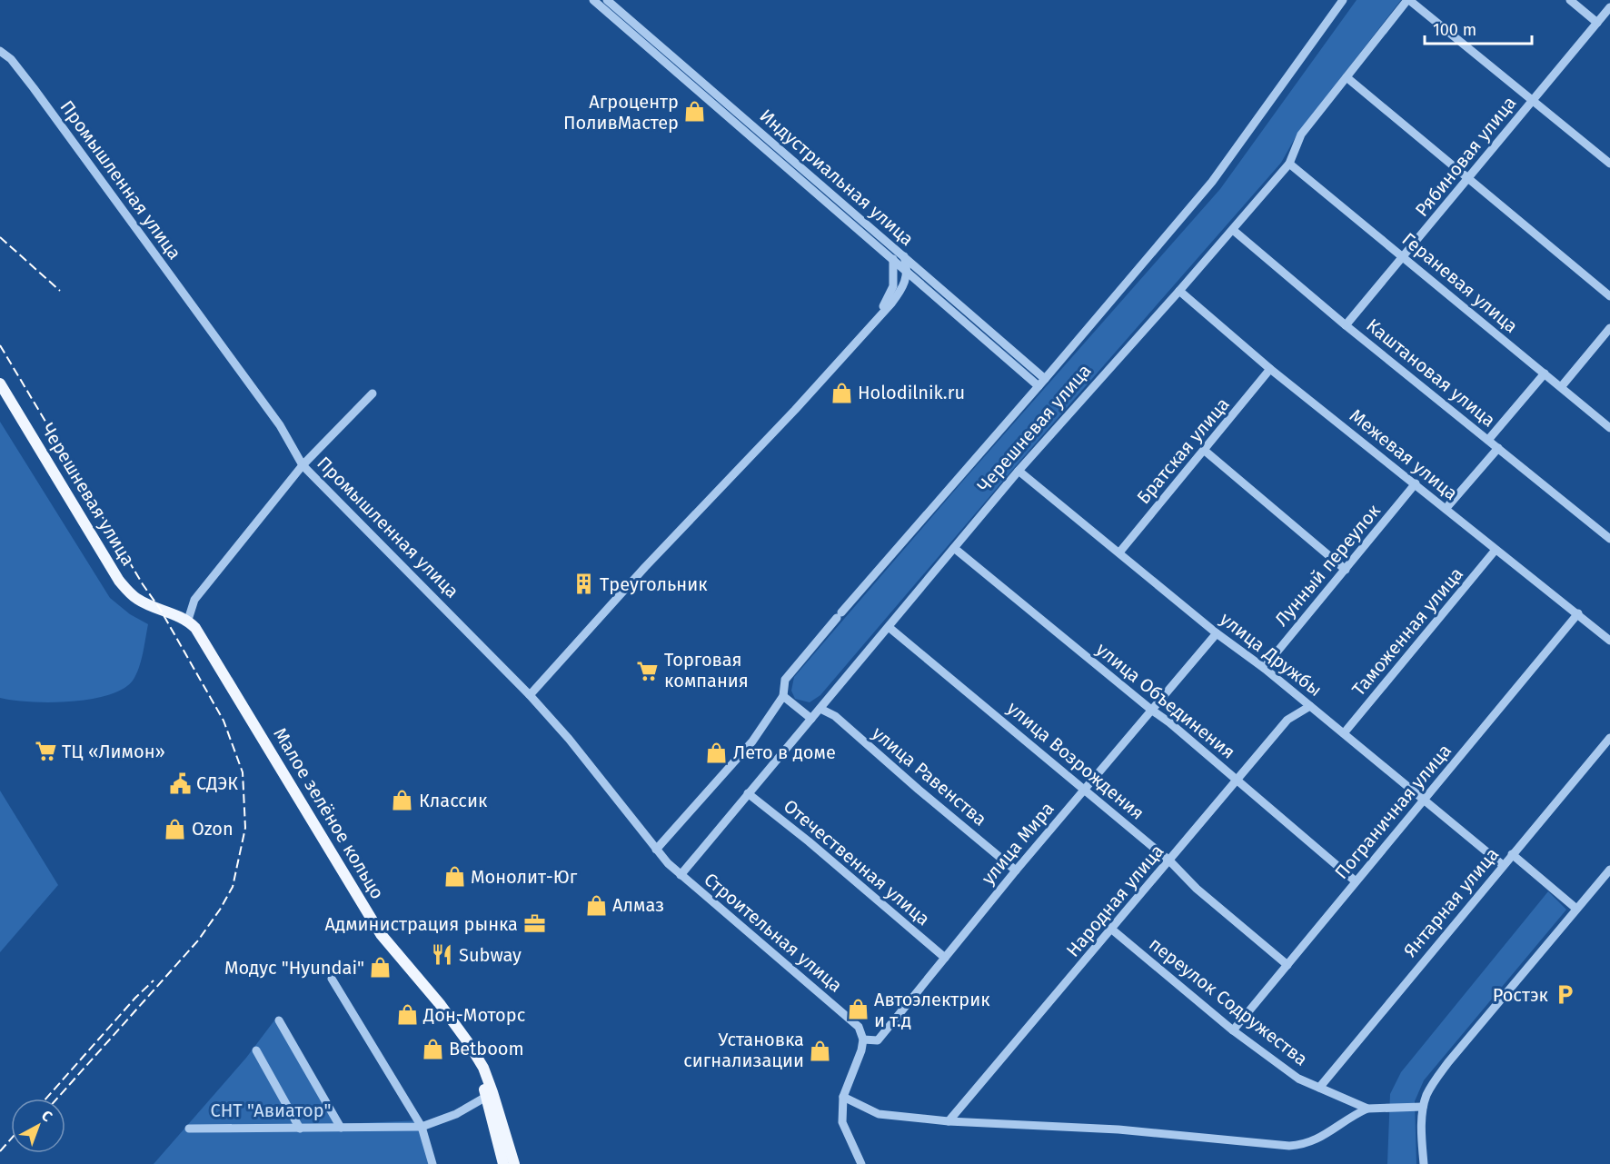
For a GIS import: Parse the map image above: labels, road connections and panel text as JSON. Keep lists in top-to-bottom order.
{
  "streets": {
    "main road": ["Черешневая улица", "Малое зелёное кольцо"],
    "street": [
      "Рябиновая улица",
      "Индустриальная улица",
      "Промышленная улица",
      "Гераневая улица",
      "Каштановая улица",
      "Братская улица",
      "Межевая улица",
      "Лунный переулок",
      "Таможенная улица",
      "улица Дружбы",
      "улица Объединения",
      "улица Возрождения",
      "улица Равенства",
      "Пограничная улица",
      "улица Мира",
      "Отечественная улица",
      "Народная улица",
      "Янтарная улица",
      "Строительная улица",
      "переулок Содружества"
    ]
  },
  "crossings": [
    ["Рябиновая улица", "Гераневая улица"],
    ["Рябиновая улица", "Каштановая улица"],
    ["Индустриальная улица", "Промышленная улица"],
    ["Промышленная улица", "Черешневая улица"],
    ["Промышленная улица", "Строительная улица"],
    ["Гераневая улица", "Черешневая улица"],
    ["Каштановая улица", "Черешневая улица"],
    ["Черешневая улица", "Межевая улица"],
    ["Черешневая улица", "улица Дружбы"],
    ["Черешневая улица", "улица Объединения"],
    ["Черешневая улица", "улица Возрождения"],
    ["Черешневая улица", "улица Равенства"],
    ["Черешневая улица", "Малое зелёное кольцо"],
    ["Черешневая улица", "Отечественная улица"],
    ["Черешневая улица", "Строительная улица"],
    ["Братская улица", "Межевая улица"],
    ["Братская улица", "улица Дружбы"],
    ["Межевая улица", "Лунный переулок"],
    ["Межевая улица", "Таможенная улица"],
    ["Межевая улица", "Пограничная улица"],
    ["Лунный переулок", "улица Дружбы"],
    ["Таможенная улица", "улица Дружбы"],
    ["улица Дружбы", "Пограничная улица"],
    ["улица Дружбы", "улица Мира"],
    ["улица Дружбы", "Народная улица"],
    ["улица Дружбы", "Янтарная улица"],
    ["улица Объединения", "Пограничная улица"],
    ["улица Объединения", "улица Мира"],
    ["улица Объединения", "Народная улица"],
    ["улица Возрождения", "Пограничная улица"],
    ["улица Возрождения", "улица Мира"],
    ["улица Возрождения", "Народная улица"],
    ["улица Равенства", "улица Мира"],
    ["Пограничная улица", "переулок Содружества"],
    ["улица Мира", "Отечественная улица"],
    ["улица Мира", "Строительная улица"],
    ["Народная улица", "переулок Содружества"],
    ["Янтарная улица", "переулок Содружества"]
  ],
  "parks": ["СНТ \"Авиатор\""],
  "places": {
    "shop": [
      "Агроцентр ПоливМастер",
      "Holodilnik.ru",
      "Лето в доме",
      "Классик",
      "Ozon",
      "Монолит-Юг",
      "Алмаз",
      "Модус \"Hyundai\"",
      "Автоэлектрик и т.д",
      "Дон-Моторс",
      "Betboom",
      "Установка сигнализации"
    ],
    "building": ["Треугольник"],
    "supermarket": ["Торговая компания", "ТЦ «Лимон»"],
    "public building": ["СДЭК"],
    "office": ["Администрация рынка"],
    "restaurant": ["Subway"],
    "parking": ["Ростэк"]
  },
  "scale_bar": "100 m",
  "north": "top right"
}
